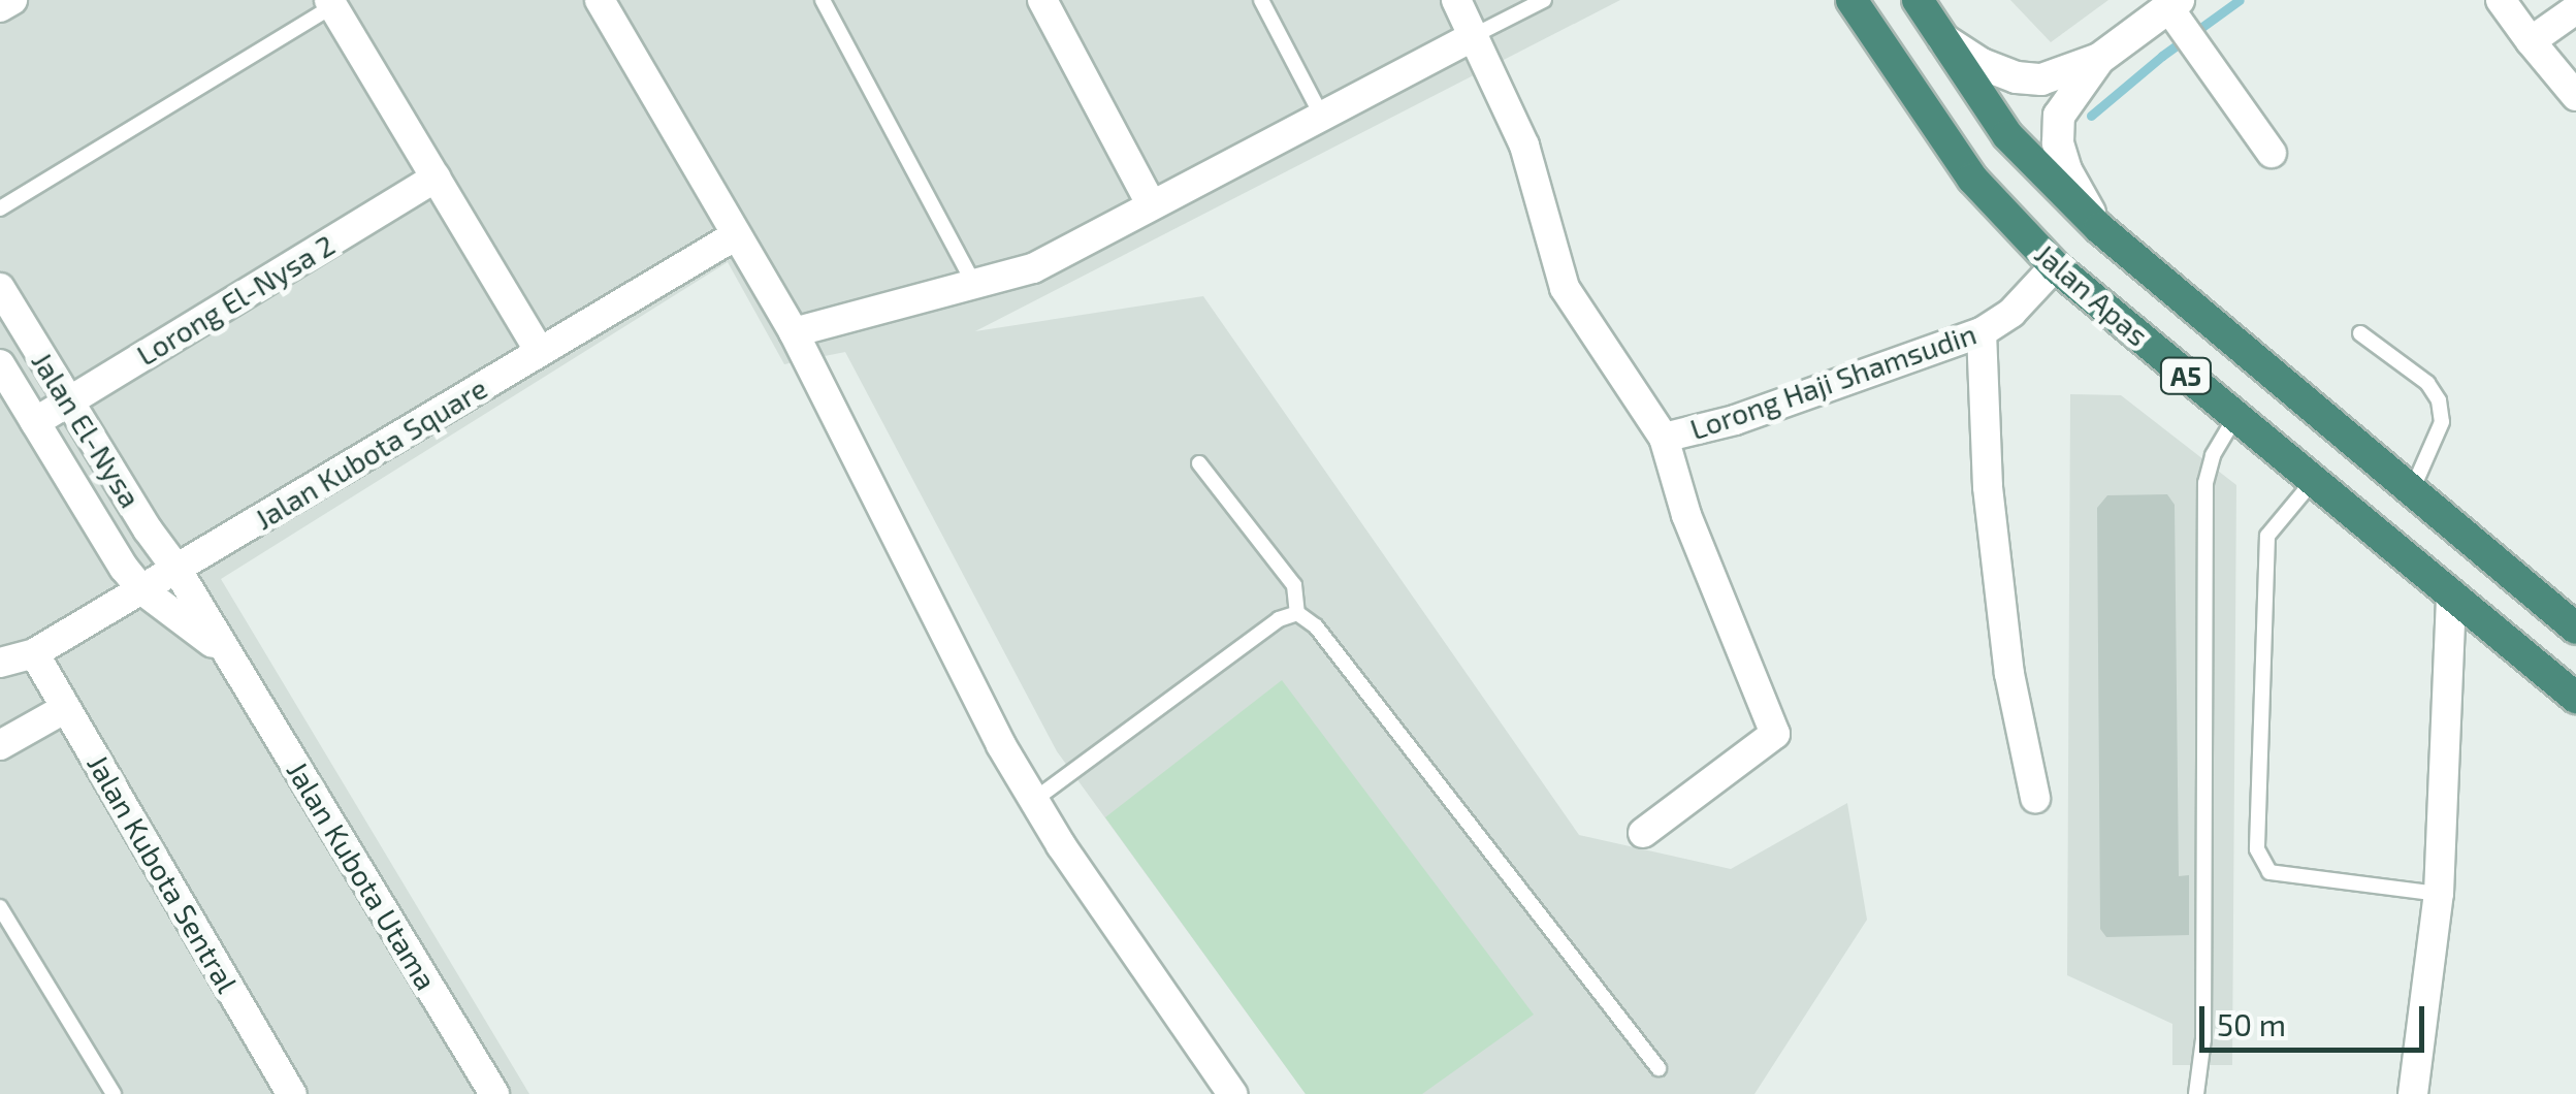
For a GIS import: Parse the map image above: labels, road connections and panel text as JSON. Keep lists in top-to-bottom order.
{
  "streets": {
    "highway": ["Jalan Apas", "A5"],
    "street": [
      "Lorong El-Nysa 2",
      "Lorong Haji Shamsudin",
      "Jalan El-Nysa",
      "Jalan Kubota Square",
      "Jalan Kubota Sentral",
      "Jalan Kubota Utama"
    ]
  },
  "crossings": [
    ["Jalan Apas", "Lorong Haji Shamsudin"],
    ["Lorong El-Nysa 2", "Jalan El-Nysa"],
    ["Jalan El-Nysa", "Jalan Kubota Square"],
    ["Jalan El-Nysa", "Jalan Kubota Utama"],
    ["Jalan Kubota Square", "Jalan Kubota Sentral"],
    ["Jalan Kubota Square", "Jalan Kubota Utama"]
  ],
  "scale_bar": "50 m"
}
